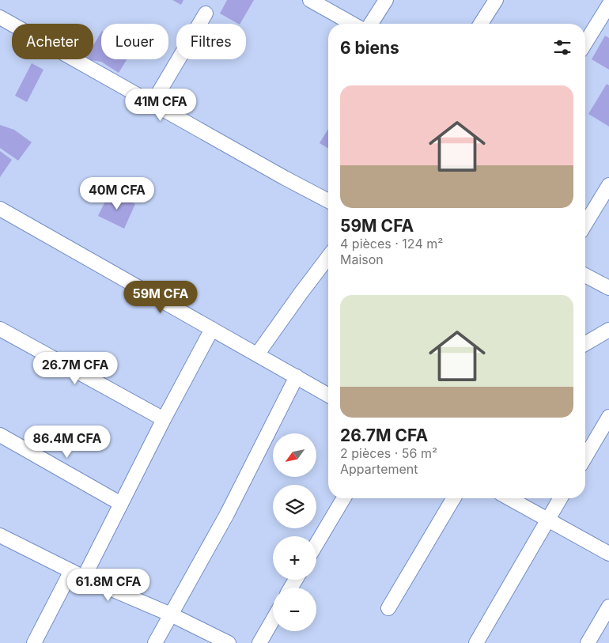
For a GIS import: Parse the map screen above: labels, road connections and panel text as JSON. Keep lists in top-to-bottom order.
{
  "north": "bottom left",
  "page": {
    "chip": ["Acheter", "Louer", "Filtres"],
    "heading": "6 biens",
    "list": [
      {
        "name": "59M CFA",
        "note": "4 pièces · 124 m² · Maison"
      },
      {
        "name": "26.7M CFA",
        "note": "2 pièces · 56 m² · Appartement"
      }
    ],
    "price": [
      "41M CFA",
      "40M CFA",
      "59M CFA",
      "26.7M CFA",
      "86.4M CFA",
      "61.8M CFA"
    ],
    "map_buttons": ["+", "−"]
  }
}
